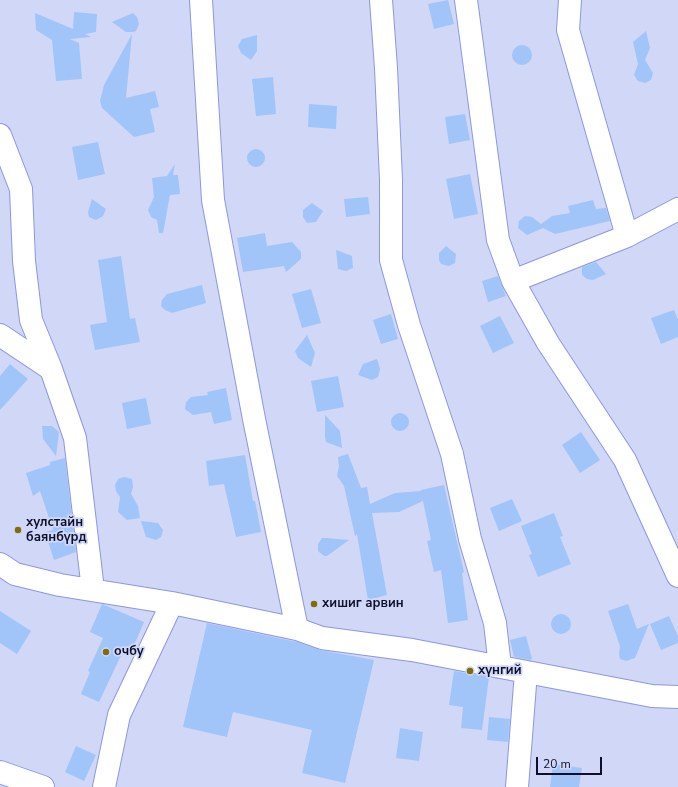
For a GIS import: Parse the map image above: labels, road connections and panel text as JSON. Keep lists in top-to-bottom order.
{
  "places": [
    "хулстайн баянбүрд",
    "хишиг арвин",
    "очбу",
    "хүнгий"
  ],
  "scale_bar": "20 m"
}
